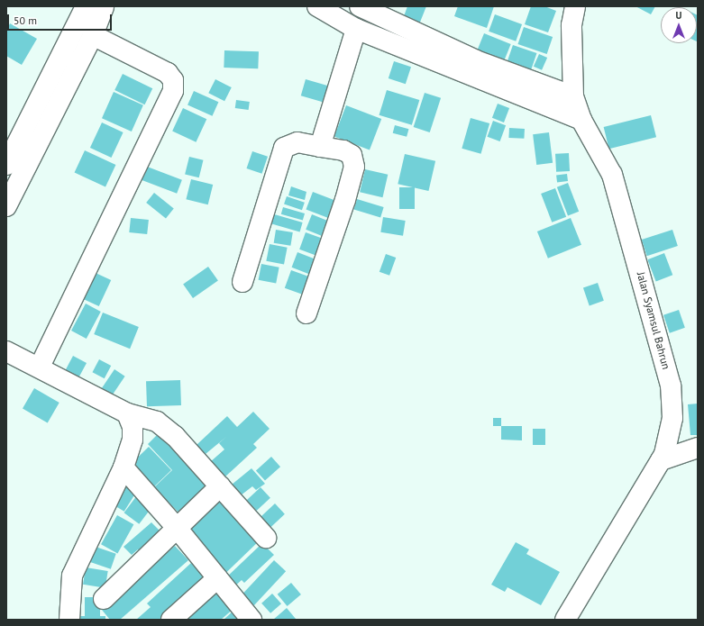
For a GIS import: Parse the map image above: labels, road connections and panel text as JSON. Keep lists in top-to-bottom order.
{
  "streets": {
    "street": ["Jalan Syamsul Bahrun"]
  },
  "scale_bar": "50 m",
  "north": "top"
}
